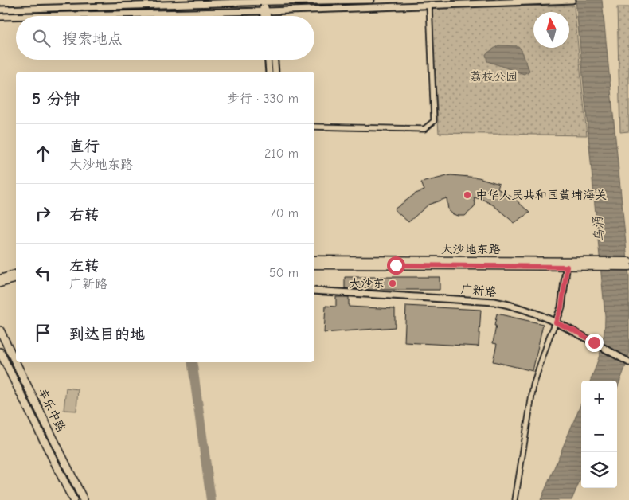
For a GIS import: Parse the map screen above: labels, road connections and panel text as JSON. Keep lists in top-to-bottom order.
{
  "streets": {
    "main road": ["大沙地东路", "丰乐中路"],
    "street": ["广新路"]
  },
  "water": ["乌涌"],
  "parks": ["荔枝公园"],
  "places": ["中华人民共和国黄埔海关", "大沙东"],
  "north": "top",
  "page": {
    "search": "搜索地点",
    "heading": ["5 分钟", "步行 · 330 m"],
    "list": [
      ["直行", "大沙地东路", "210 m"],
      ["右转", "70 m"],
      ["左转", "广新路", "50 m"],
      "到达目的地"
    ],
    "map_buttons": ["+", "−"]
  }
}
